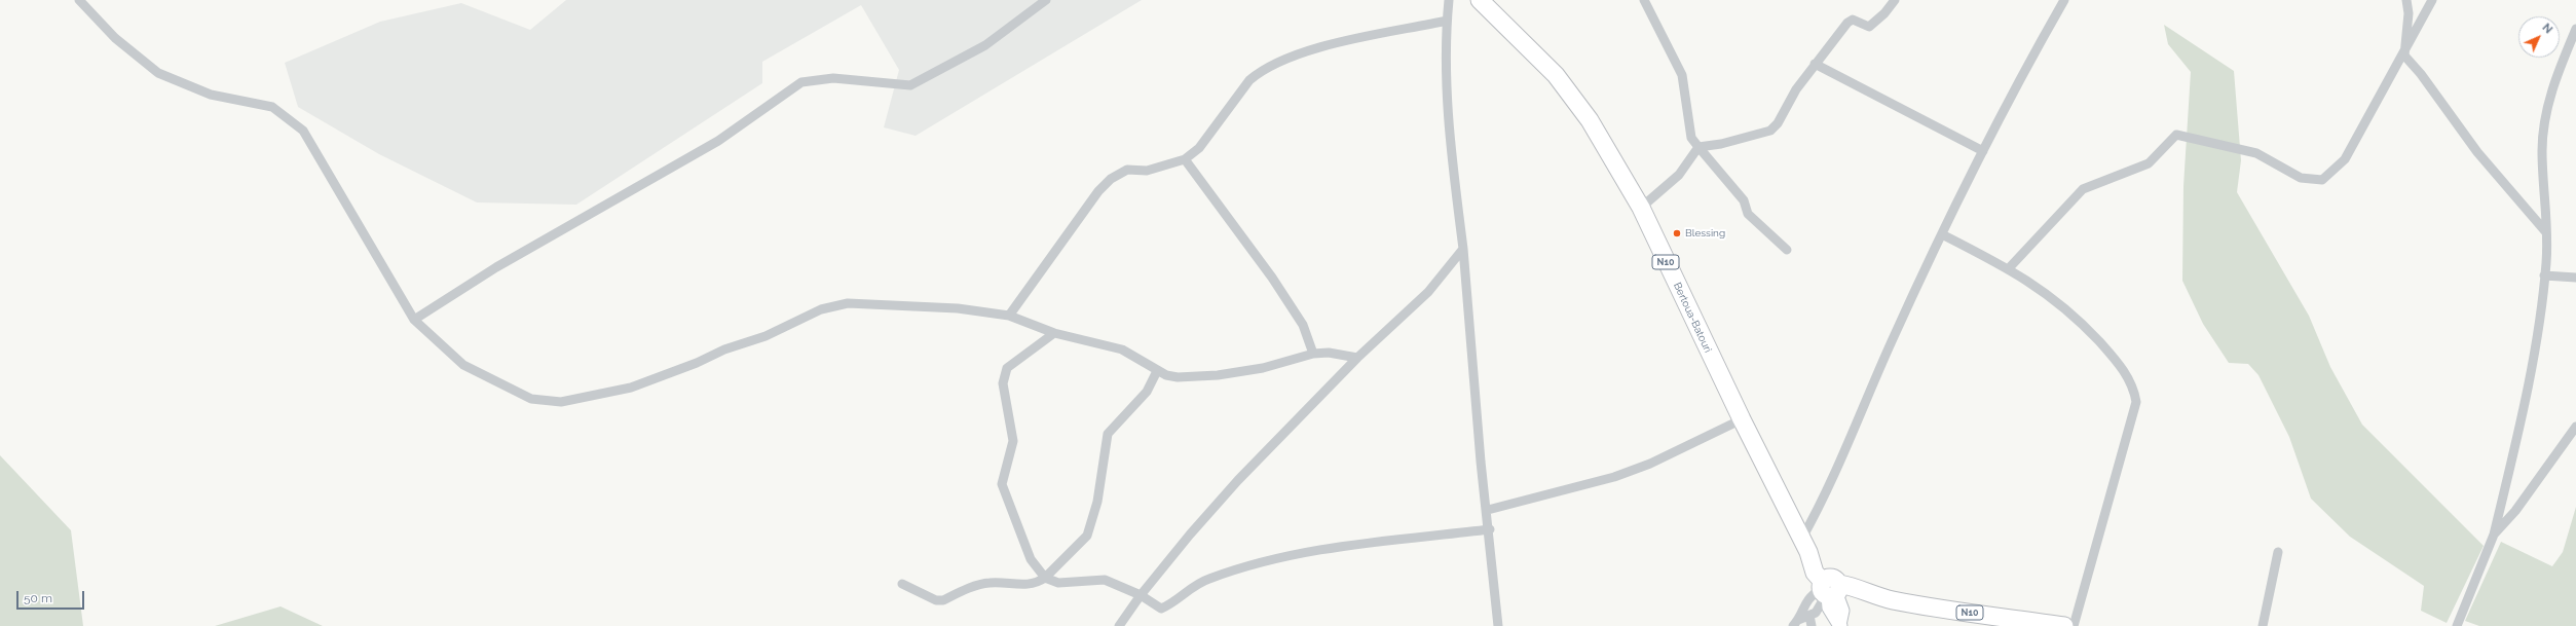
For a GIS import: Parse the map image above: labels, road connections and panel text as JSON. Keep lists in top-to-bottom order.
{
  "streets": {
    "highway": ["N10", "Bertoua-Batouri"]
  },
  "crossings": [
    ["N10", "Bertoua-Batouri"]
  ],
  "places": ["Blessing"],
  "scale_bar": "50 m",
  "north": "top right"
}
